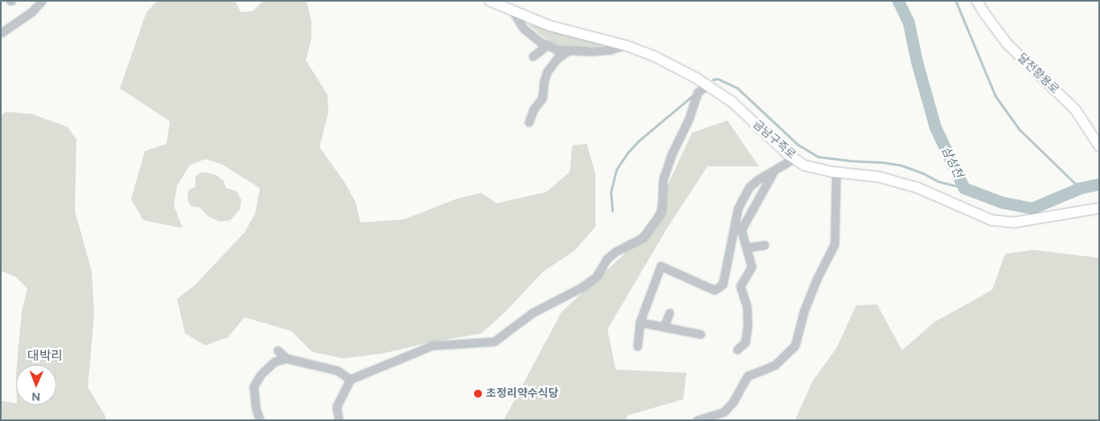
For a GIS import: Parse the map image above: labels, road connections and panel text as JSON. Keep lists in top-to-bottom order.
{
  "streets": {
    "main road": ["달전황용로", "금남구즉로"]
  },
  "districts": ["대박리"],
  "water": ["삼성천"],
  "places": ["초정리약수식당"],
  "north": "bottom"
}
